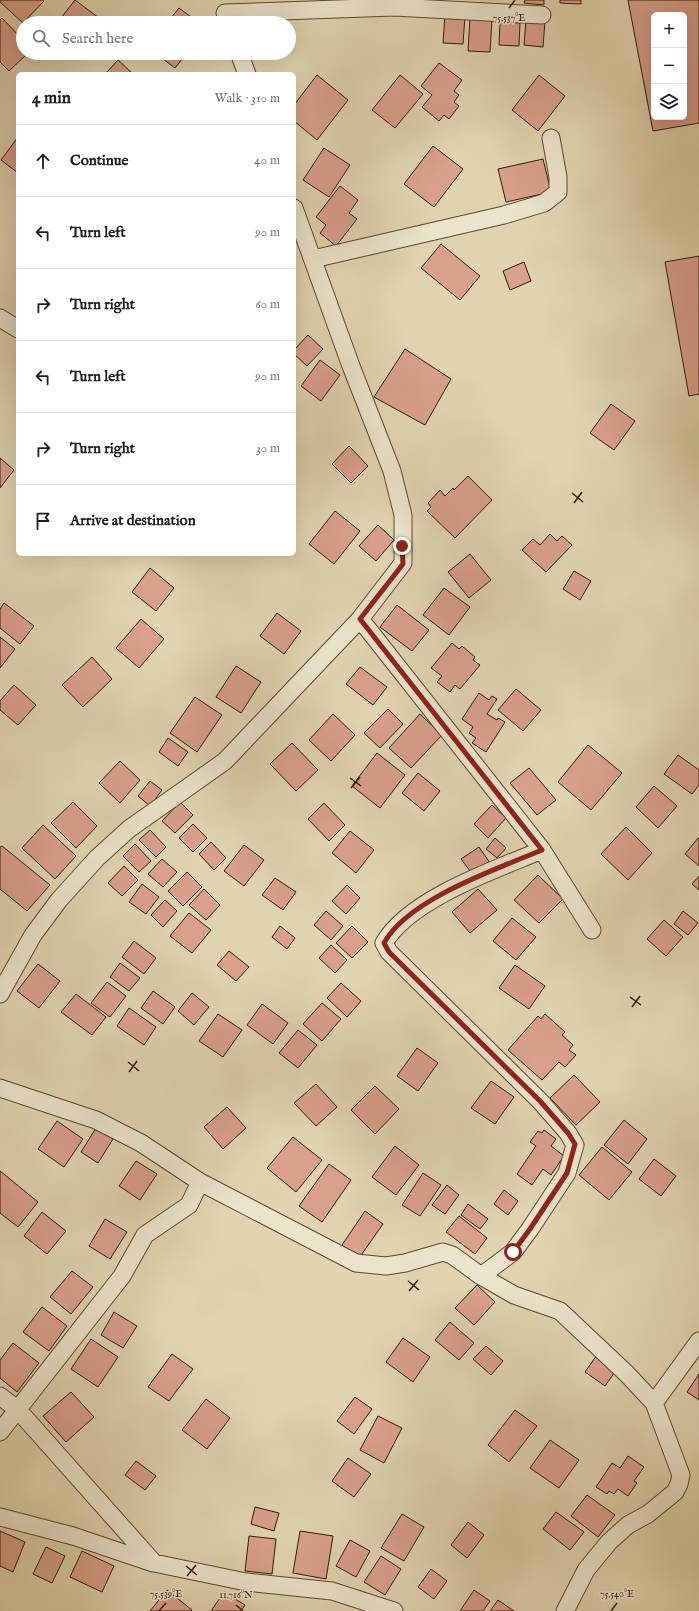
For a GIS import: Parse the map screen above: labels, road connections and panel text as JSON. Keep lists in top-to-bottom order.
{
  "page": {
    "map_buttons": ["+", "−"],
    "search": "Search here",
    "heading": ["4 min", "Walk · 310 m"],
    "list": [
      ["Continue", "40 m"],
      ["Turn left", "90 m"],
      ["Turn right", "60 m"],
      ["Turn left", "90 m"],
      ["Turn right", "30 m"],
      "Arrive at destination"
    ]
  },
  "coordinates": [
    "75.537°E",
    "75.539°E",
    "75.540°E",
    "11.716°N"
  ]
}
